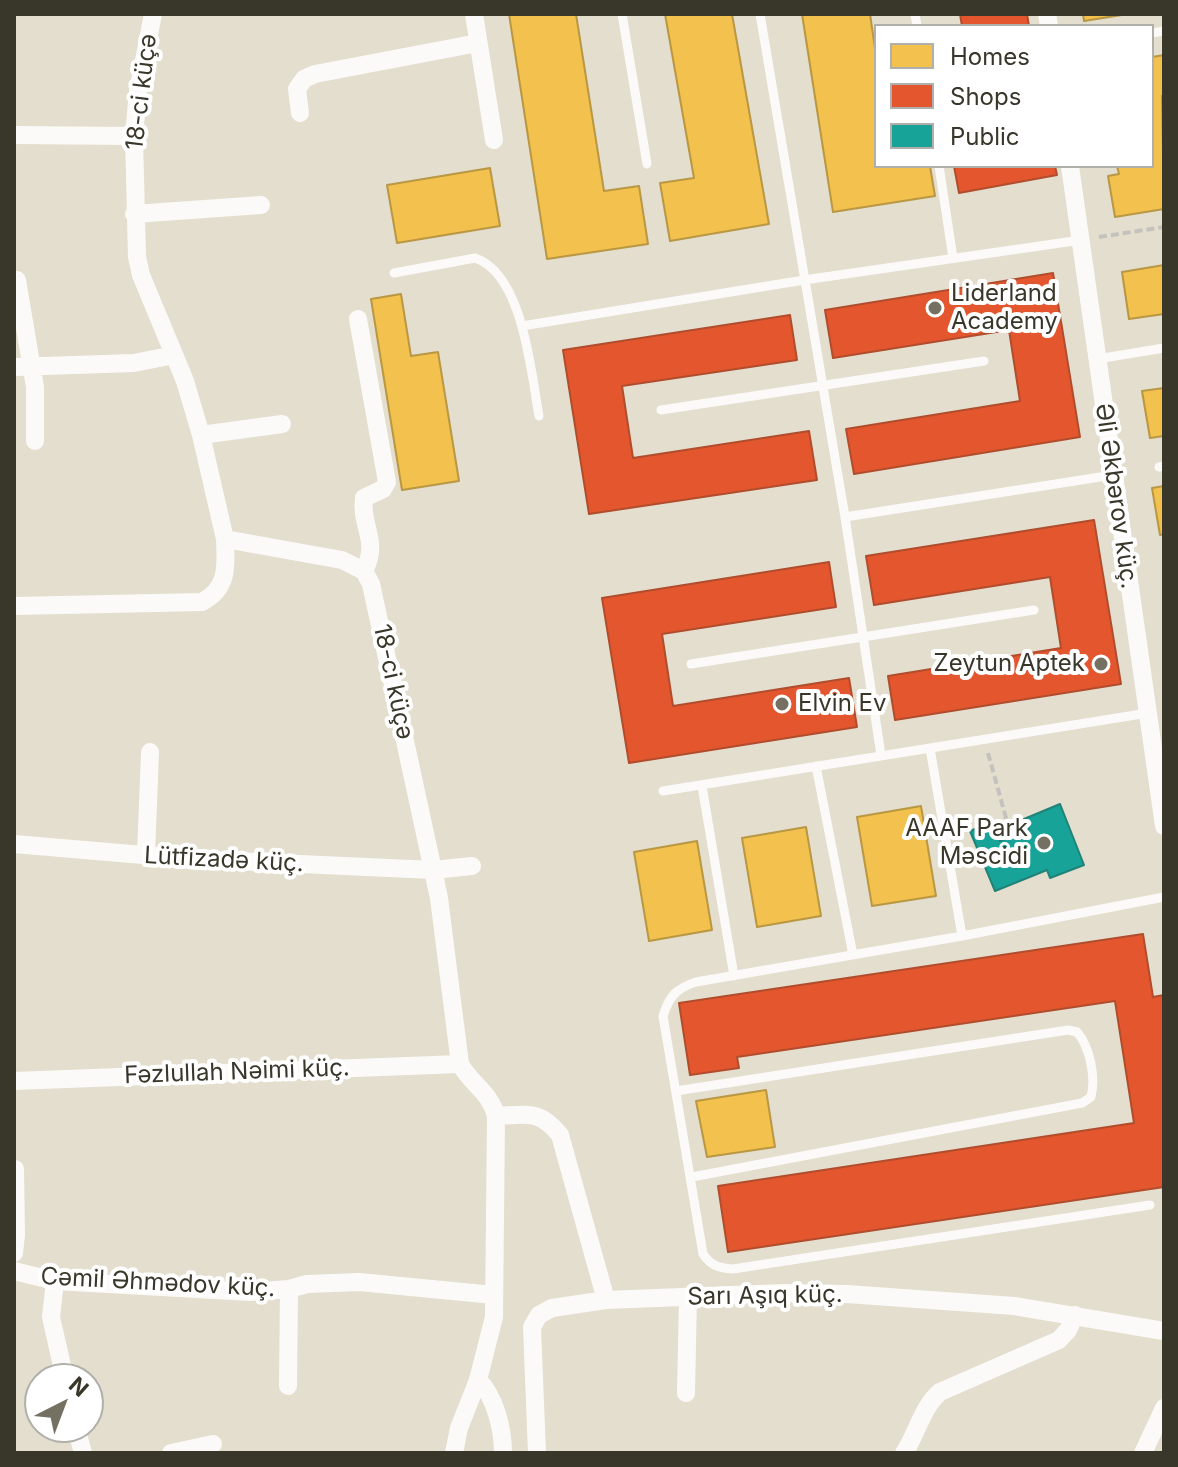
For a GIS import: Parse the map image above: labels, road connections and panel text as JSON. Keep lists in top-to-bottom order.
{
  "streets": {
    "street": [
      "18-ci küçə",
      "Əli Əkbərov küç.",
      "Lütfizadə küç.",
      "Fəzlullah Nəimi küç.",
      "Cəmil Əhmədov küç.",
      "Sarı Aşıq küç."
    ]
  },
  "crossings": [
    ["18-ci küçə", "Lütfizadə küç."],
    ["18-ci küçə", "Fəzlullah Nəimi küç."]
  ],
  "places": [
    "Liderland Academy",
    "Zeytun Aptek",
    "Elvin Ev",
    "AAAF Park Məscidi"
  ],
  "legend": ["Homes", "Shops", "Public"],
  "north": "top right"
}
